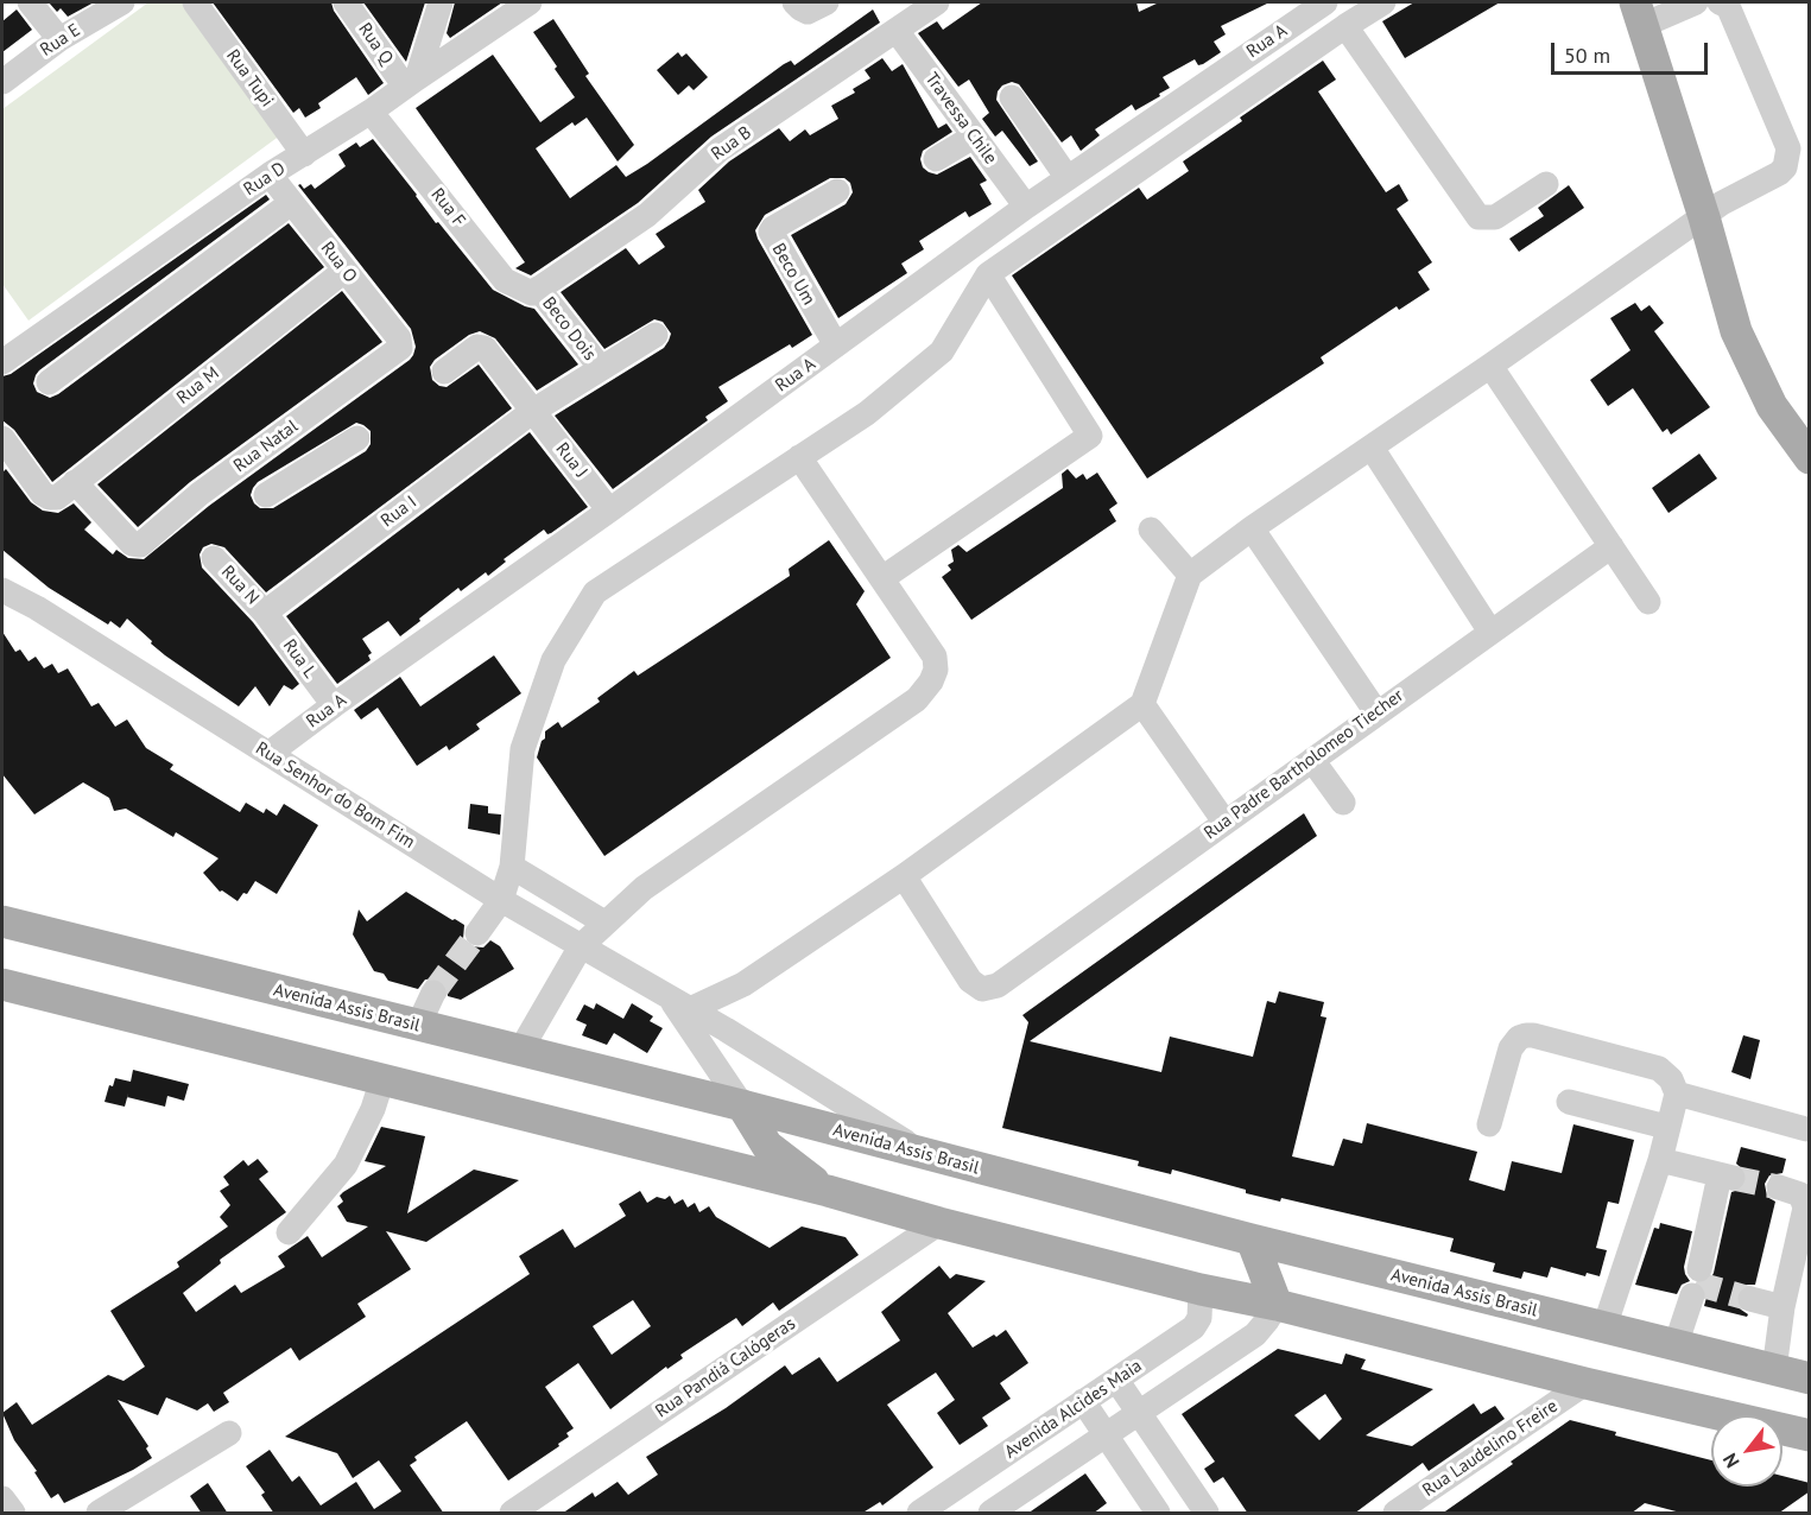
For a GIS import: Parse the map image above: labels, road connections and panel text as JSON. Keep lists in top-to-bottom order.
{
  "streets": {
    "main road": ["Avenida Assis Brasil"],
    "street": [
      "Rua E",
      "Rua A",
      "Rua Q",
      "Rua Tupi",
      "Travessa Chile",
      "Rua B",
      "Rua D",
      "Rua F",
      "Rua O",
      "Beco Um",
      "Beco Dois",
      "Rua M",
      "Rua Natal",
      "Rua J",
      "Rua I",
      "Rua N",
      "Rua L",
      "Rua Padre Bartholomeo Tiecher",
      "Rua Senhor do Bom Fim",
      "Rua Pandiá Calógeras",
      "Avenida Alcides Maia",
      "Rua Laudelino Freire"
    ]
  },
  "crossings": [
    ["Rua A", "Travessa Chile"],
    ["Rua A", "Beco Um"],
    ["Rua A", "Rua J"],
    ["Rua A", "Rua L"],
    ["Rua A", "Rua Senhor do Bom Fim"],
    ["Rua Q", "Rua D"],
    ["Rua Tupi", "Rua D"],
    ["Travessa Chile", "Rua B"],
    ["Rua B", "Rua F"],
    ["Rua B", "Beco Dois"],
    ["Rua D", "Rua F"],
    ["Rua D", "Rua O"],
    ["Rua F", "Beco Dois"],
    ["Rua O", "Rua M"],
    ["Rua O", "Rua Natal"],
    ["Rua M", "Rua Natal"],
    ["Rua J", "Rua I"],
    ["Rua I", "Rua N"],
    ["Rua I", "Rua L"],
    ["Rua N", "Rua L"],
    ["Rua Senhor do Bom Fim", "Avenida Assis Brasil"]
  ],
  "scale_bar": "50 m",
  "north": "bottom left"
}
